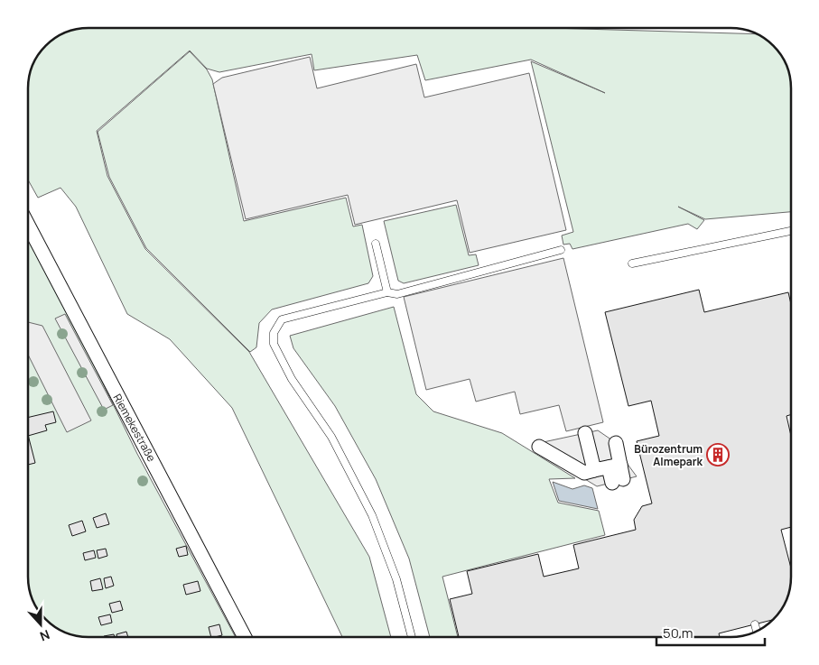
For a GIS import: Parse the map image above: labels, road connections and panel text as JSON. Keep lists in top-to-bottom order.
{
  "streets": {
    "street": ["Riemekestraße"]
  },
  "places": {
    "building": ["Bürozentrum Almepark"]
  },
  "scale_bar": "50 m",
  "north": "bottom"
}
